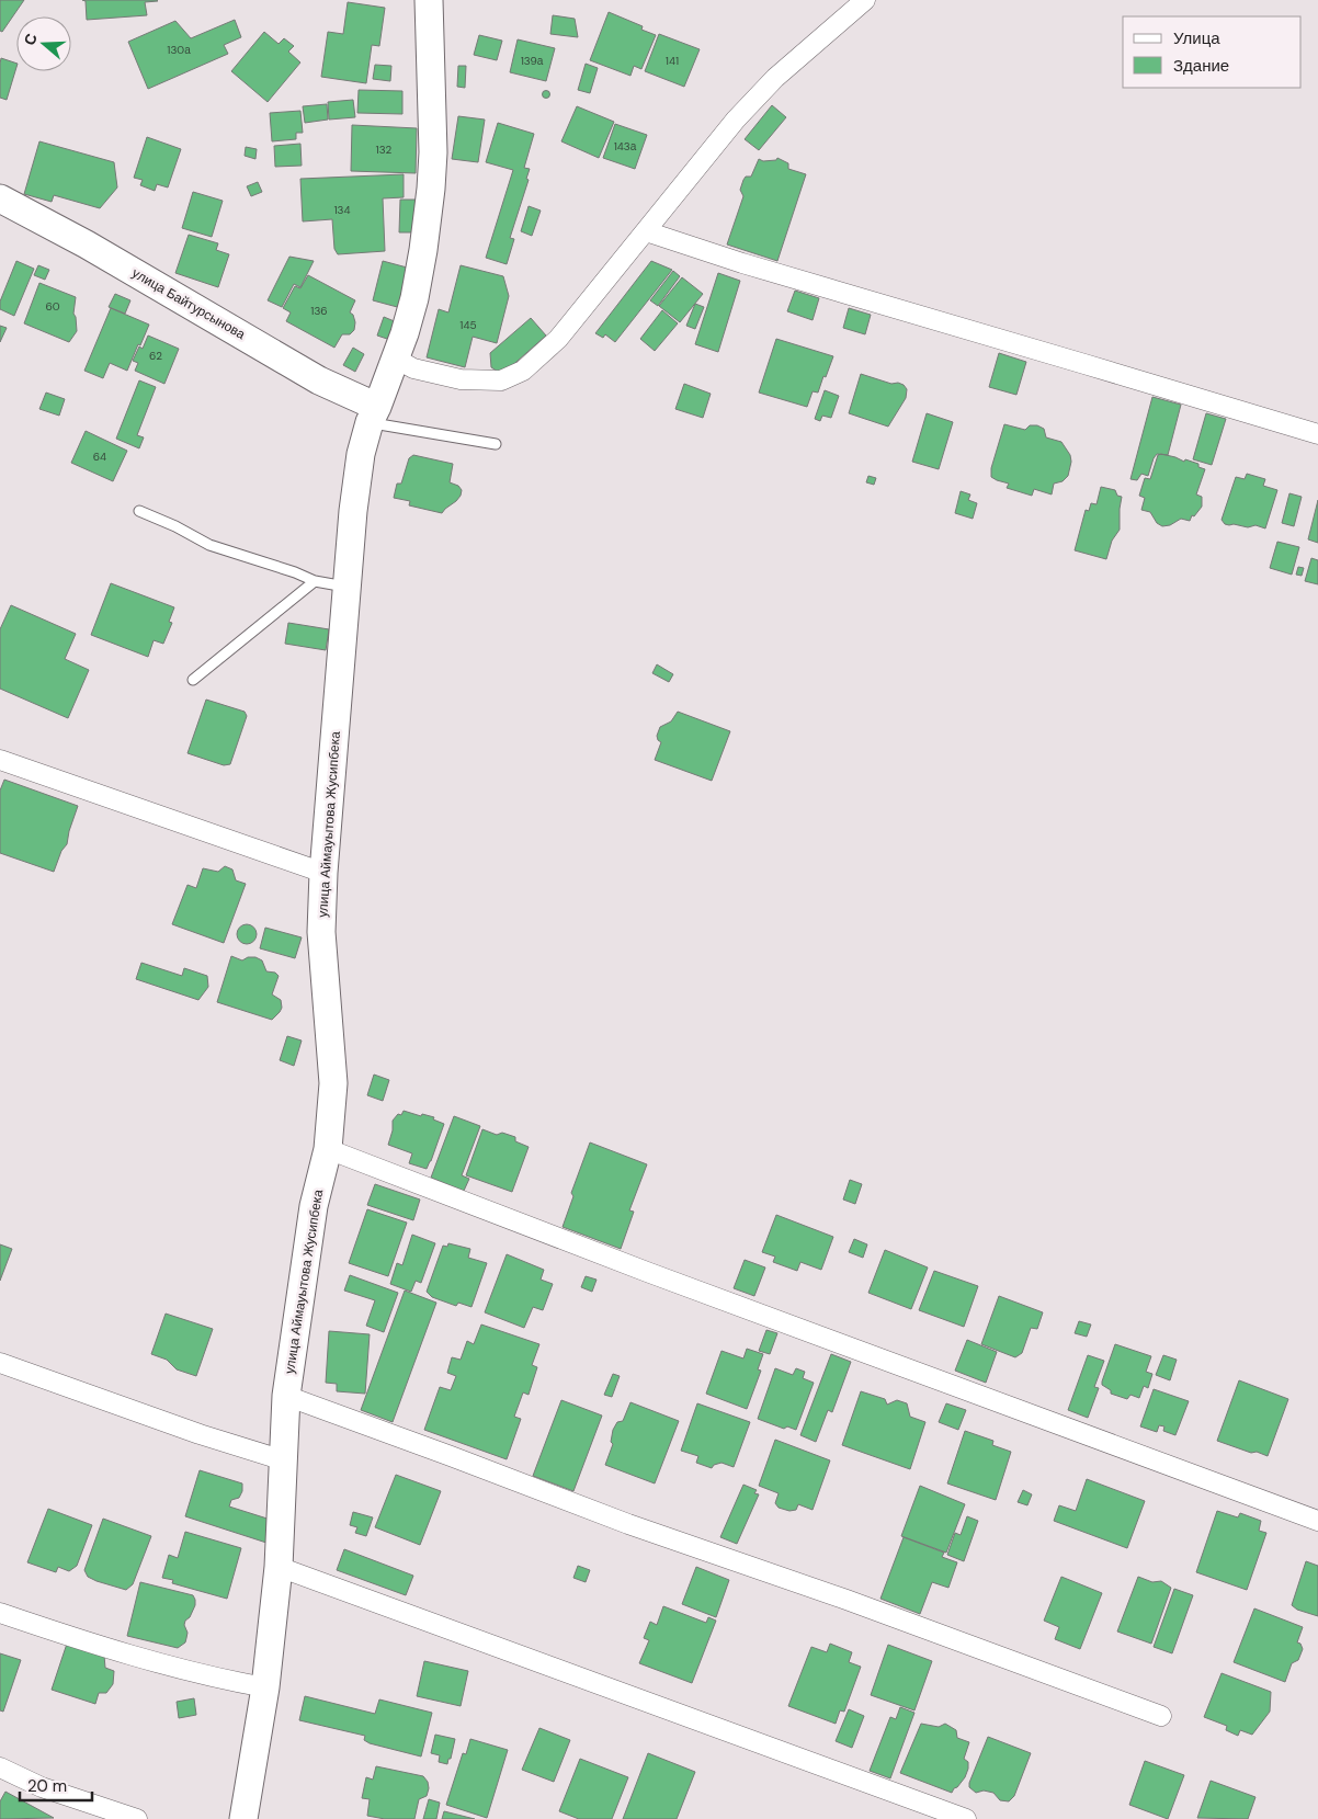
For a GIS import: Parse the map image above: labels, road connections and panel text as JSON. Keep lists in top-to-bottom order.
{
  "streets": {
    "street": ["улица Байтурсынова", "улица Аймауытова Жусипбека"]
  },
  "crossings": [
    ["улица Байтурсынова", "улица Аймауытова Жусипбека"]
  ],
  "house_numbers": [
    "130а",
    "139а",
    "141",
    "143а",
    "132",
    "134",
    "60",
    "136",
    "145",
    "62",
    "64"
  ],
  "legend": ["Улица", "Здание"],
  "scale_bar": "20 m",
  "north": "left"
}
